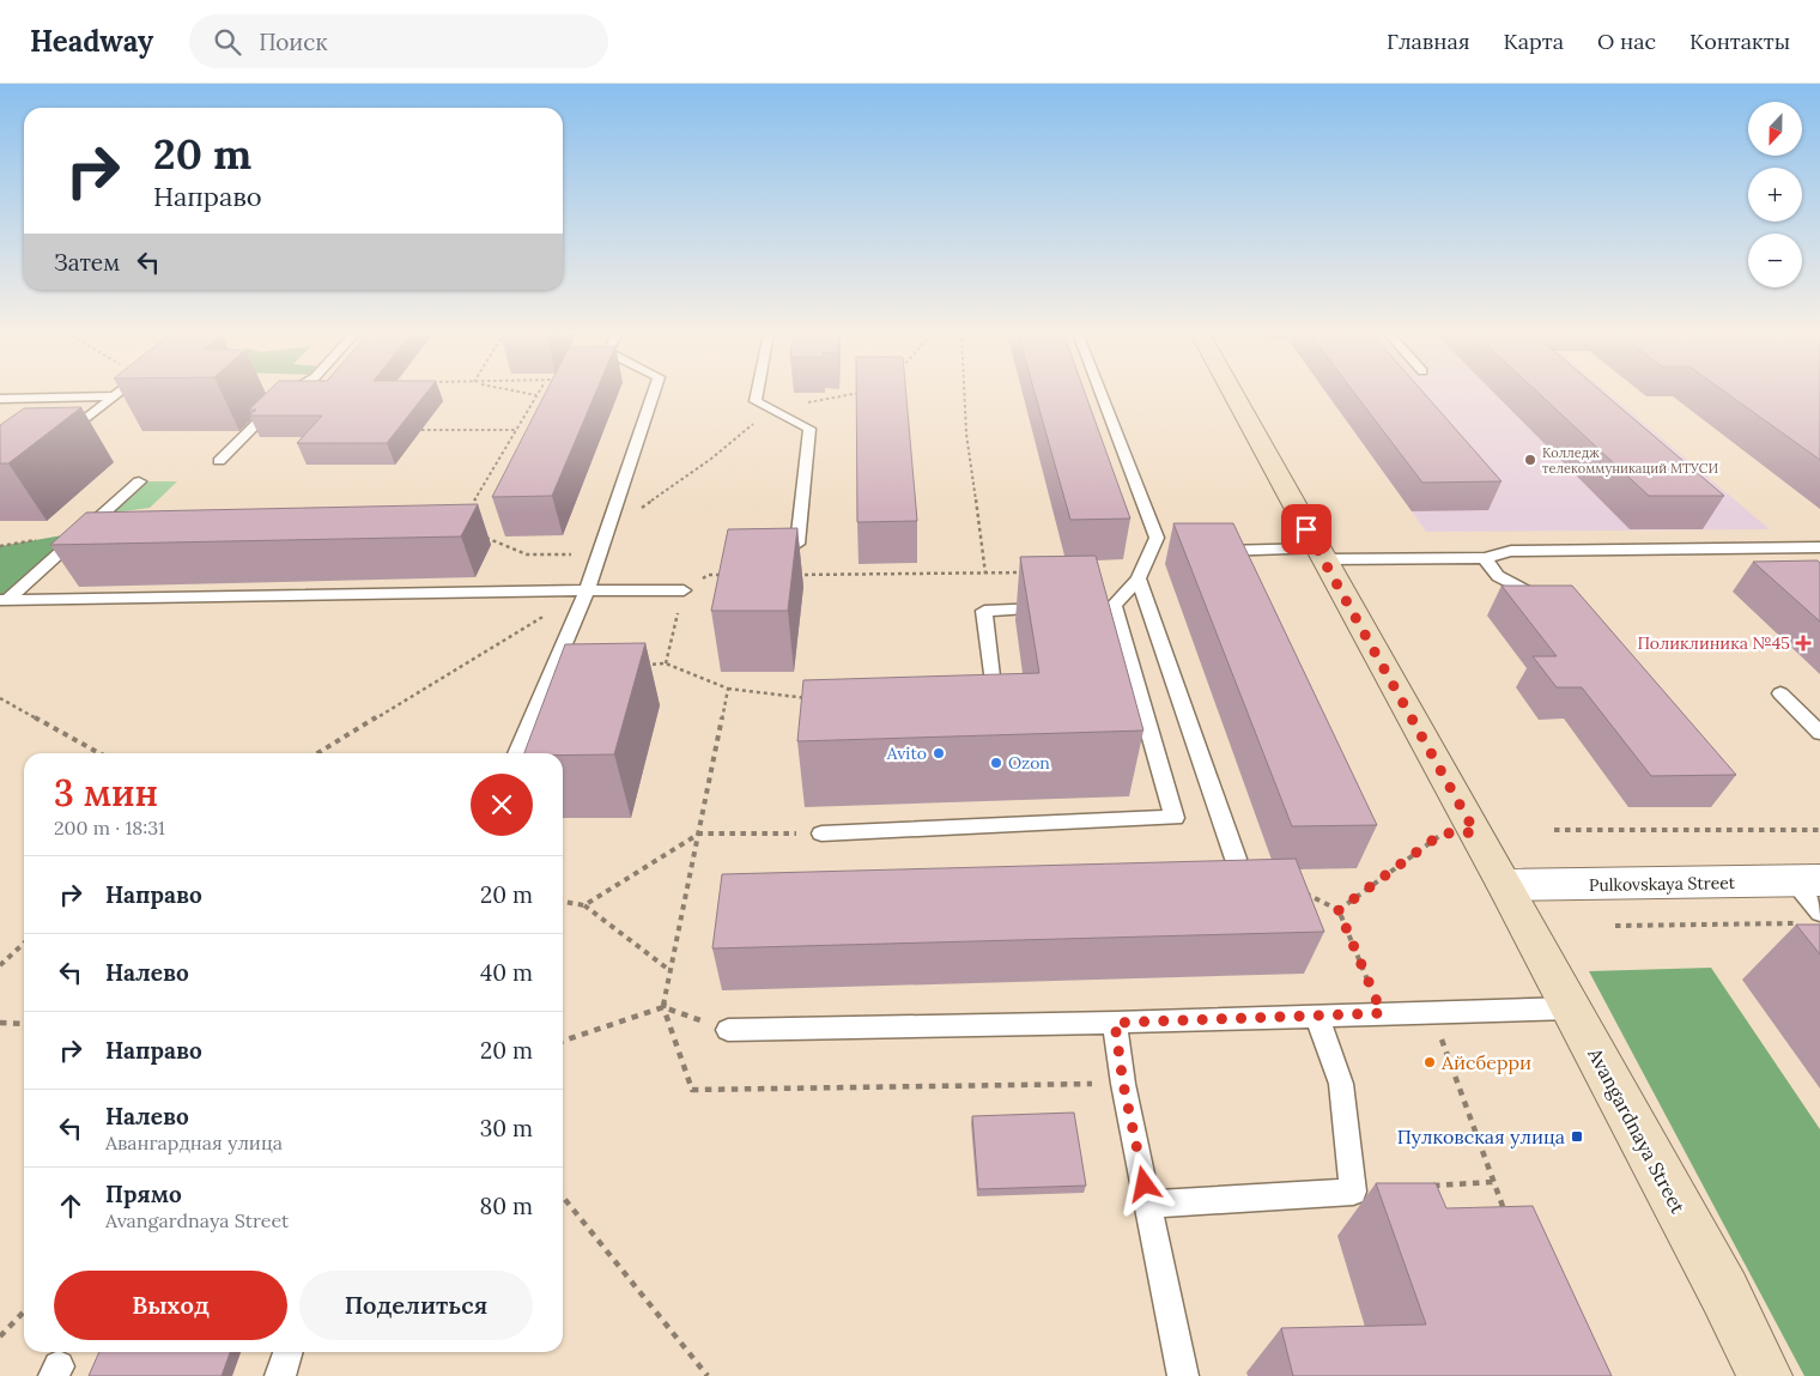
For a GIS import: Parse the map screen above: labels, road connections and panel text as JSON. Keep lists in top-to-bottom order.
{
  "streets": {
    "main road": ["Avangardnaya Street"],
    "street": ["Pulkovskaya Street"]
  },
  "crossings": [
    ["Pulkovskaya Street", "Avangardnaya Street"]
  ],
  "places": {
    "other": [
      "Колледж телекоммуникаций МТУСИ",
      "Avito",
      "Ozon",
      "Айсберри"
    ],
    "health": ["Поликлиника №45"],
    "transit": ["Пулковская улица"]
  },
  "north": "bottom",
  "page": {
    "header": "Headway",
    "search": "Поиск",
    "nav": [
      "Главная",
      "Карта",
      "О нас",
      "Контакты"
    ],
    "map_buttons": ["+", "−"],
    "turn": ["20 m", "Направо"],
    "then": "Затем",
    "heading": ["3 мин", "200 m · 18:31"],
    "list": [
      {
        "name": "Направо",
        "value": "20 m"
      },
      {
        "name": "Налево",
        "value": "40 m"
      },
      {
        "name": "Направо",
        "value": "20 m"
      },
      {
        "name": "Налево",
        "note": "Авангардная улица",
        "value": "30 m"
      },
      {
        "name": "Прямо",
        "note": "Avangardnaya Street",
        "value": "80 m"
      }
    ],
    "buttons": ["Выход", "Поделиться"]
  }
}
